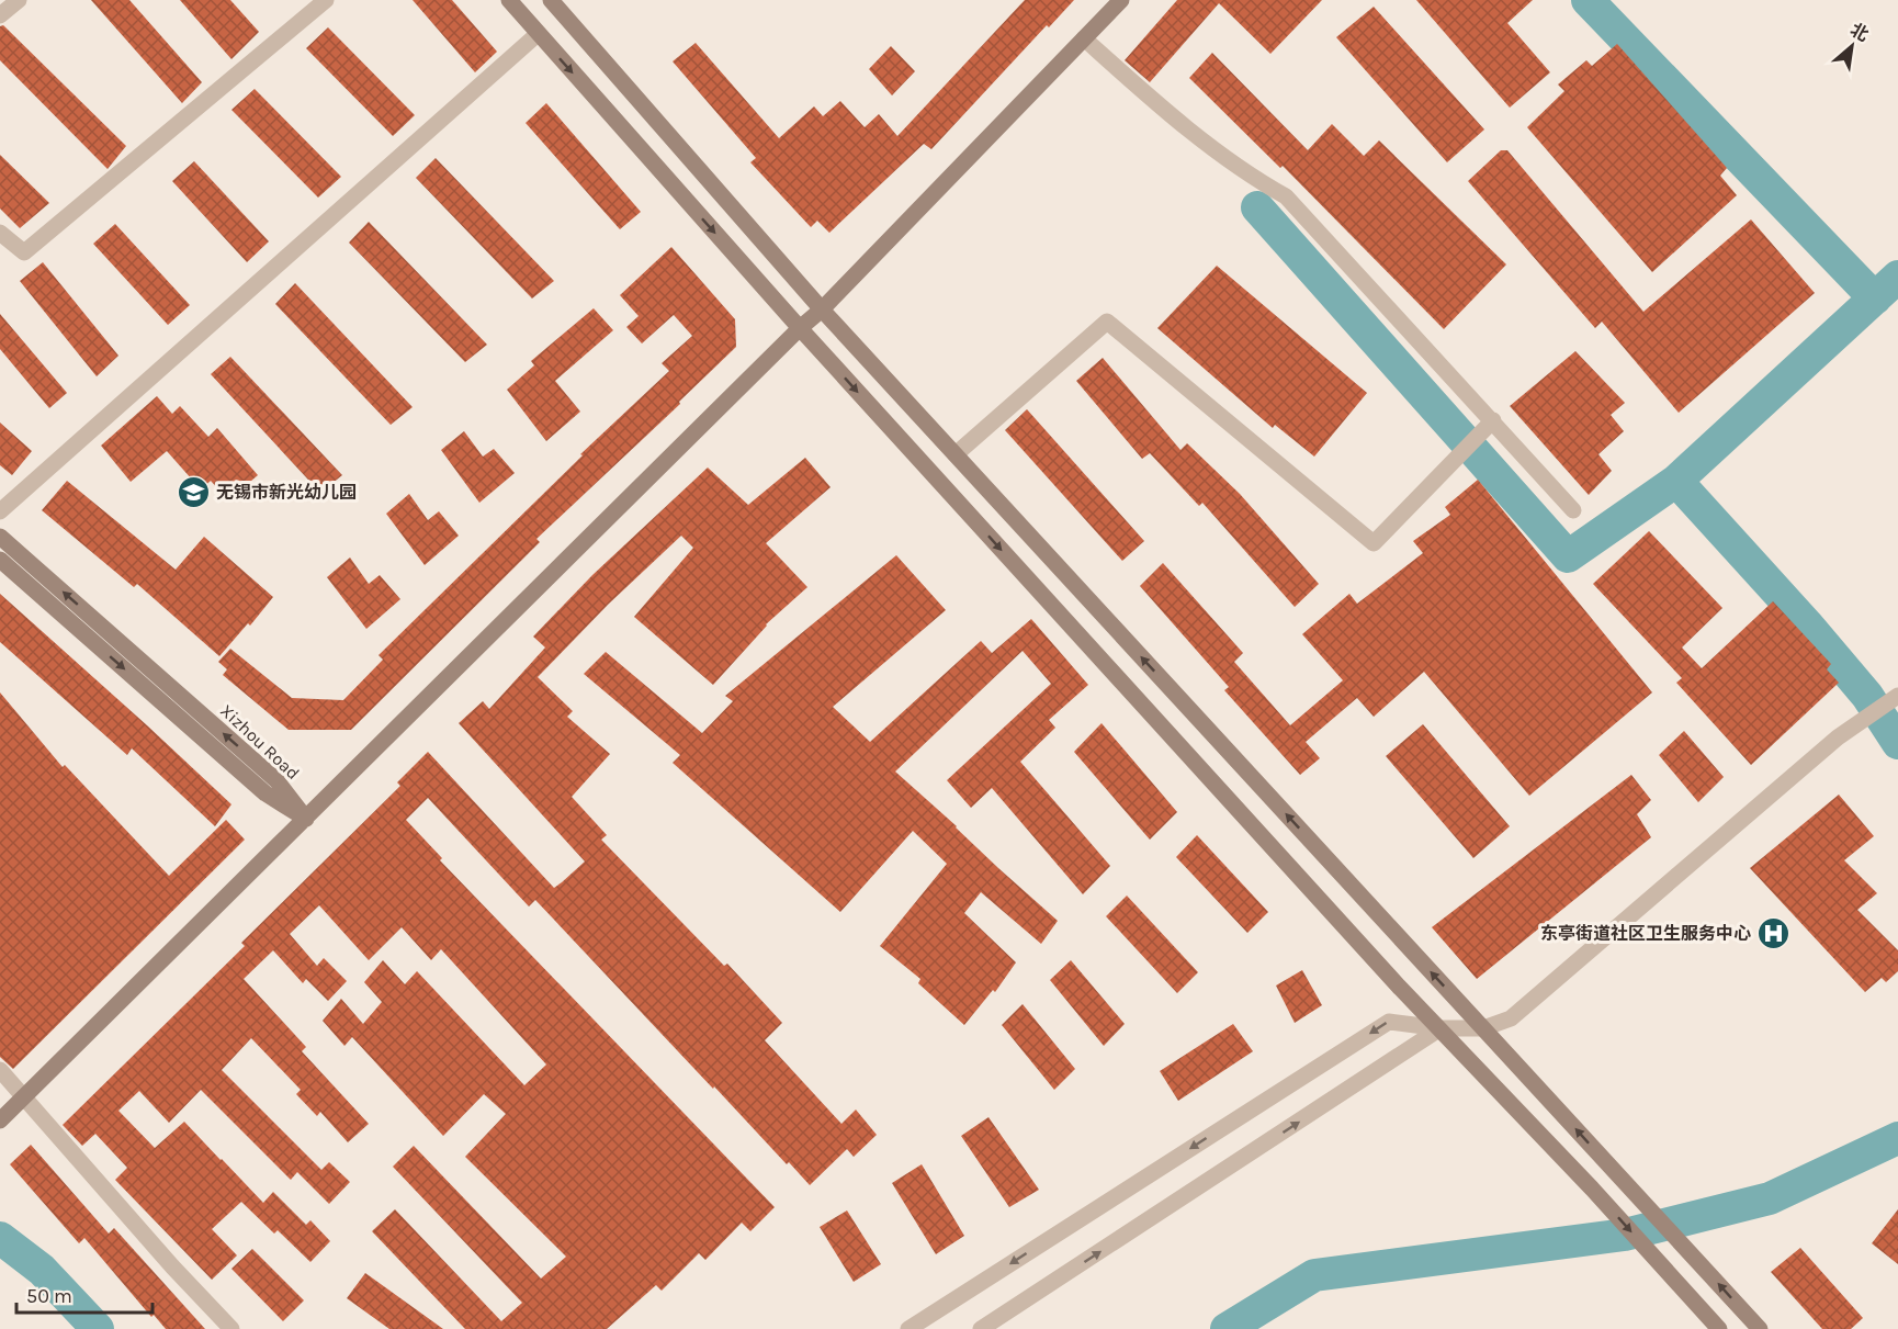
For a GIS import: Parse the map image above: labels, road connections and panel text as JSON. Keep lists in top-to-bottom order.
{
  "streets": {
    "main road": ["Xizhou Road"]
  },
  "places": {
    "school or university": ["无锡市新光幼儿园"],
    "hospital": ["东亭街道社区卫生服务中心"]
  },
  "scale_bar": "50 m",
  "north": "top right"
}
